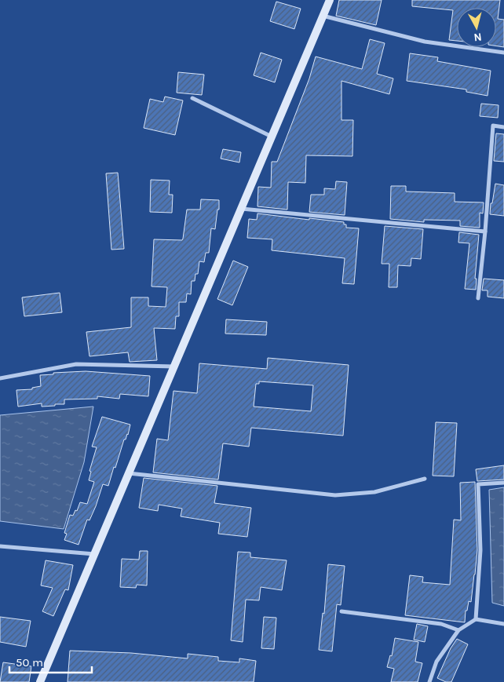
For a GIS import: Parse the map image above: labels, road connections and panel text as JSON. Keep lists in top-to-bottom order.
{
  "scale_bar": "50 m",
  "north": "bottom"
}
